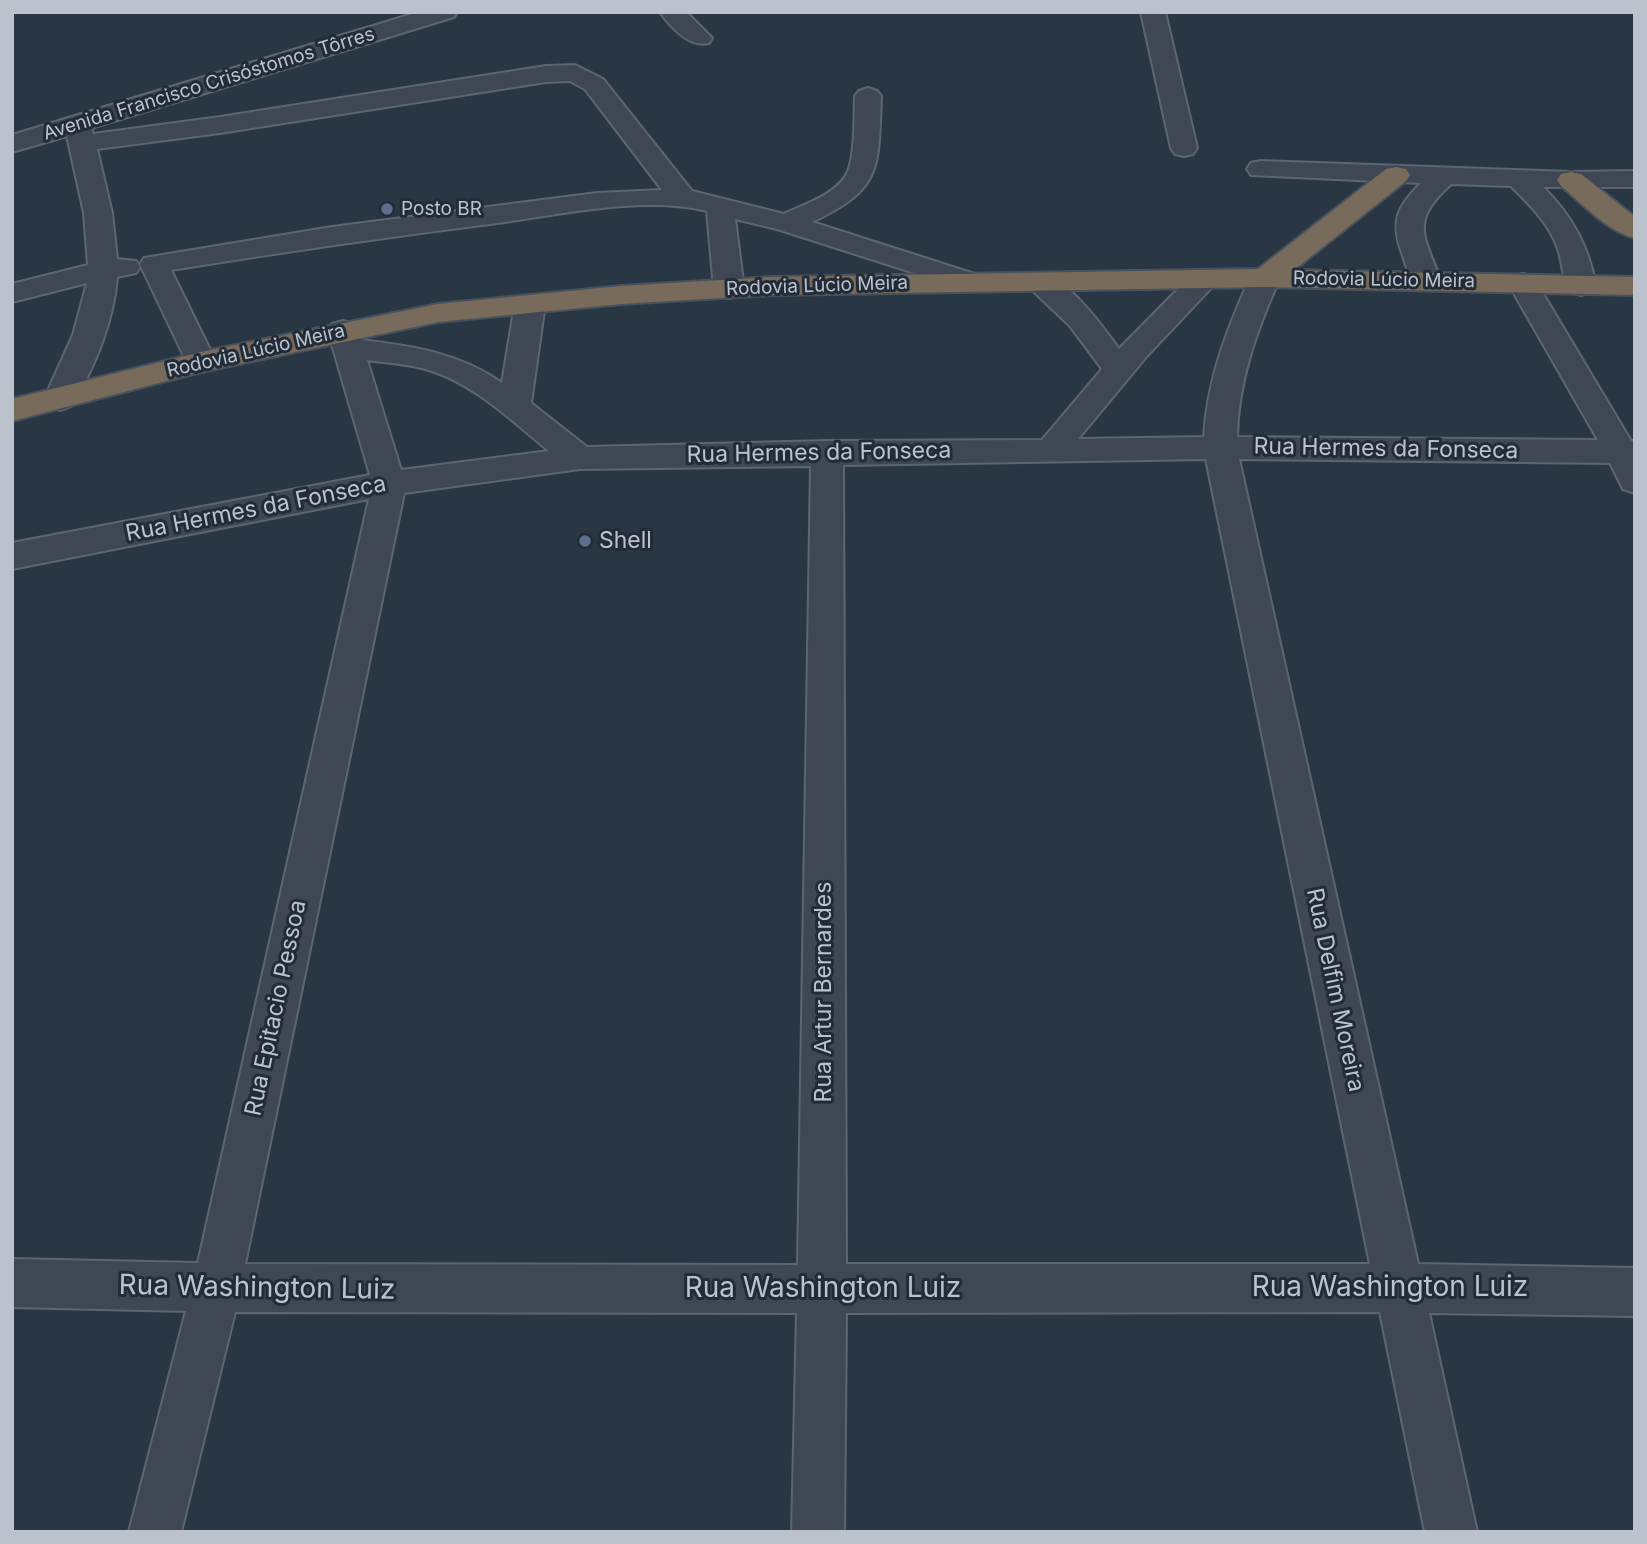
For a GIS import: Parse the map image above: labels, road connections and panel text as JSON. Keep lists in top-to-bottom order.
{
  "streets": {
    "highway": ["Rodovia Lúcio Meira"],
    "street": [
      "Avenida Francisco Crisóstomos Tôrres",
      "Rua Hermes da Fonseca",
      "Rua Delfim Moreira",
      "Rua Artur Bernardes",
      "Rua Epitacio Pessoa",
      "Rua Washington Luiz"
    ]
  },
  "crossings": [
    ["Rodovia Lúcio Meira", "Rua Delfim Moreira"],
    ["Rua Hermes da Fonseca", "Rua Delfim Moreira"],
    ["Rua Hermes da Fonseca", "Rua Artur Bernardes"],
    ["Rua Hermes da Fonseca", "Rua Epitacio Pessoa"],
    ["Rua Delfim Moreira", "Rua Washington Luiz"],
    ["Rua Artur Bernardes", "Rua Washington Luiz"],
    ["Rua Epitacio Pessoa", "Rua Washington Luiz"]
  ],
  "places": ["Posto BR", "Shell"]
}
